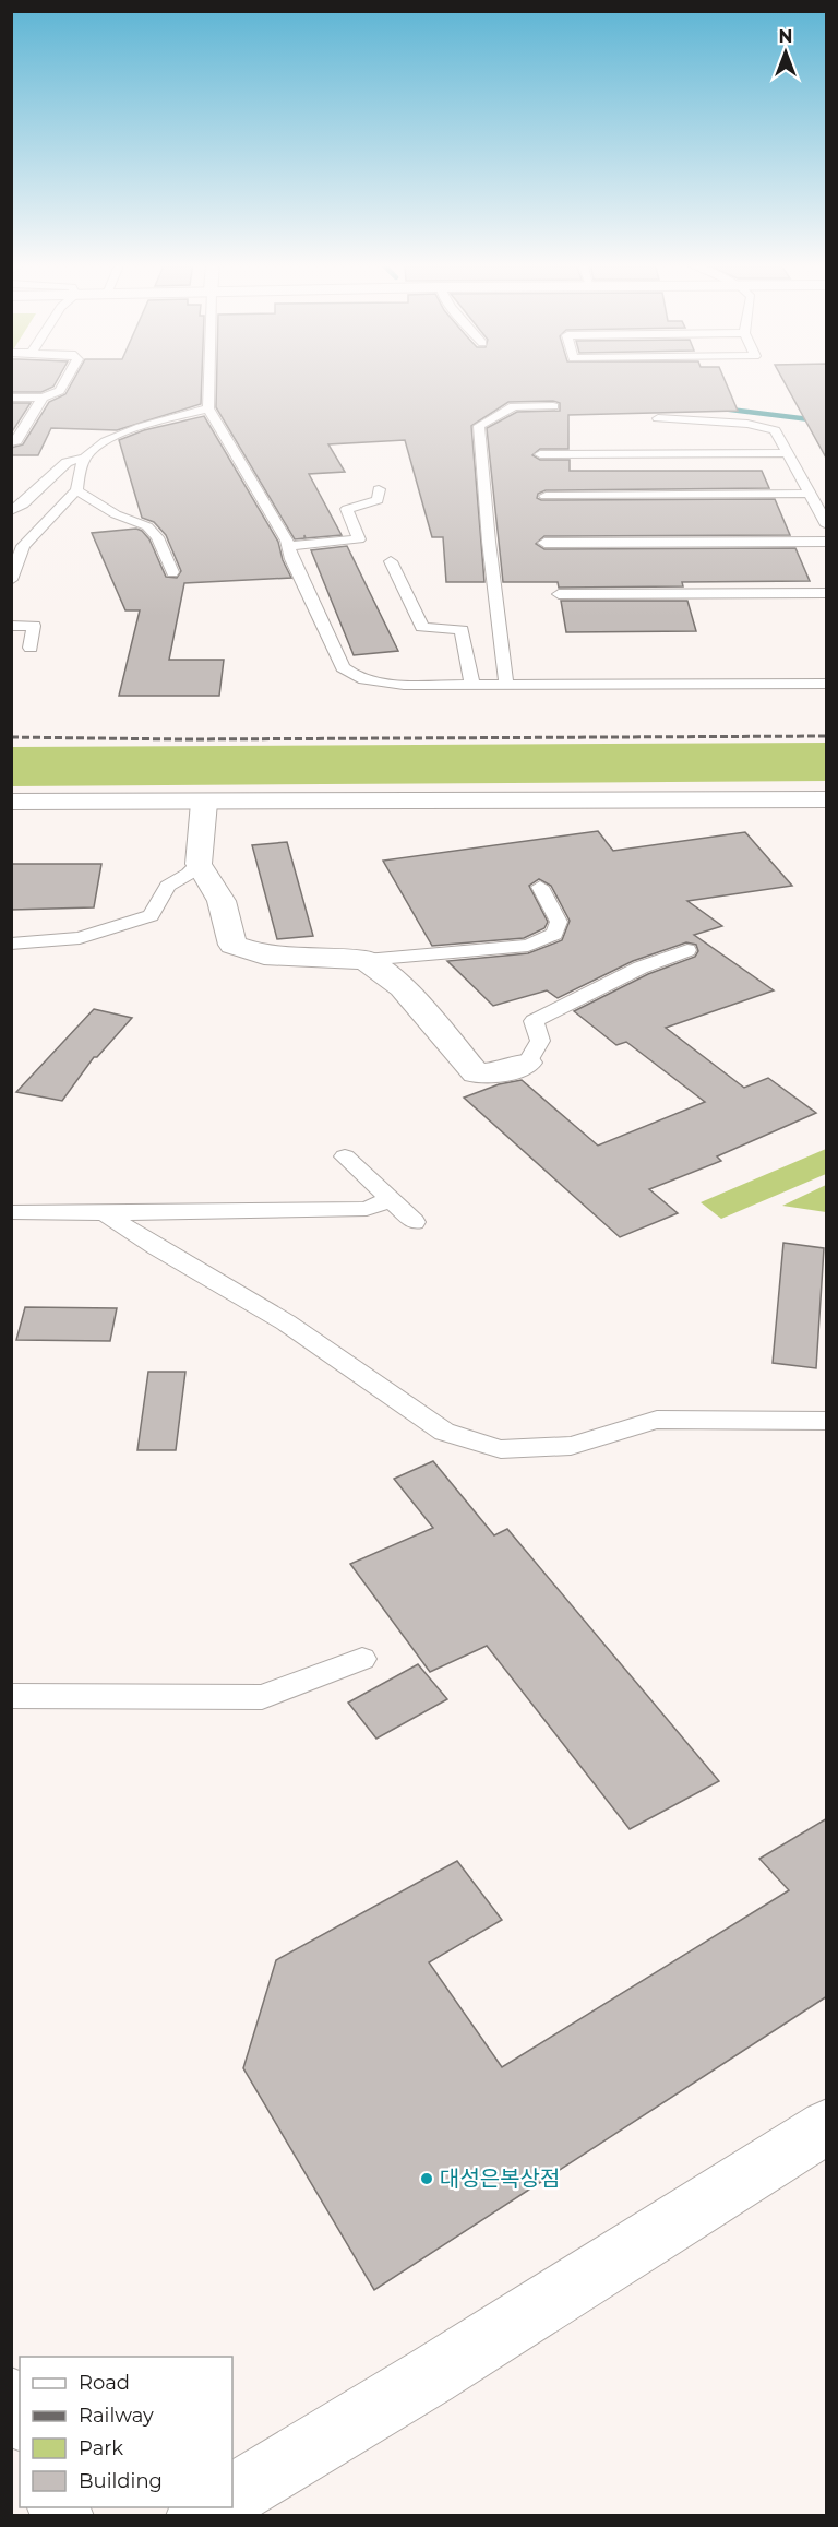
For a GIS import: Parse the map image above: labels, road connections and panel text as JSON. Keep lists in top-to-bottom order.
{
  "places": ["대성은복상점"],
  "legend": [
    "Road",
    "Railway",
    "Park",
    "Building"
  ],
  "north": "top"
}
